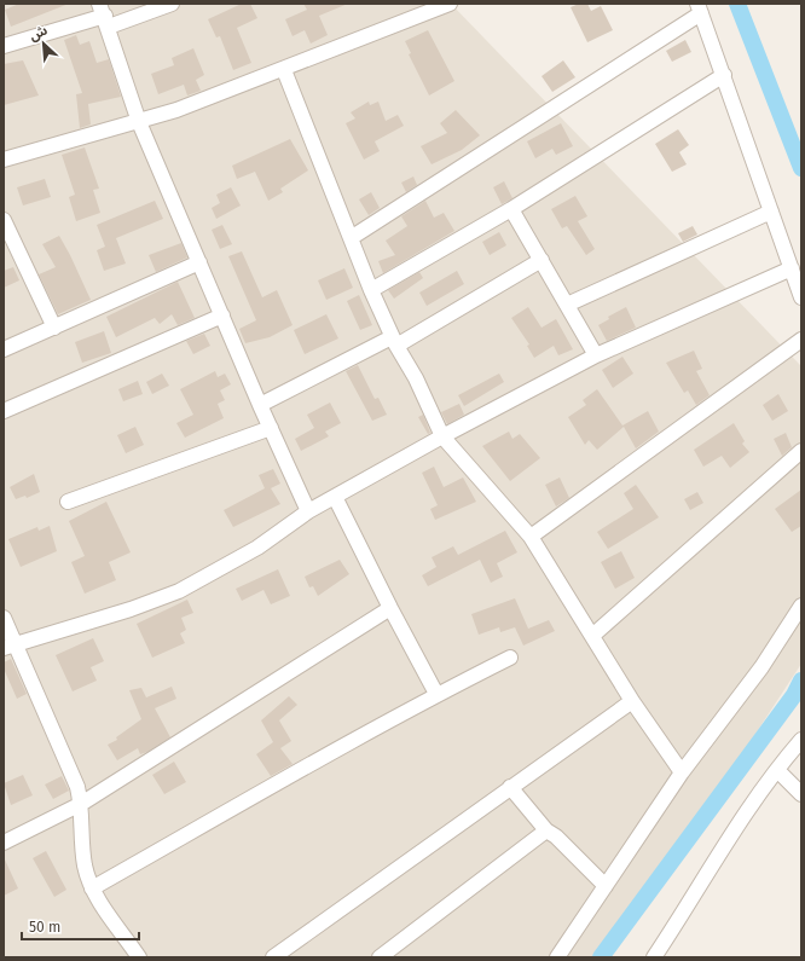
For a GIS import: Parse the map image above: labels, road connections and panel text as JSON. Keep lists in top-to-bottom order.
{
  "scale_bar": "50 m",
  "north": "top left"
}
